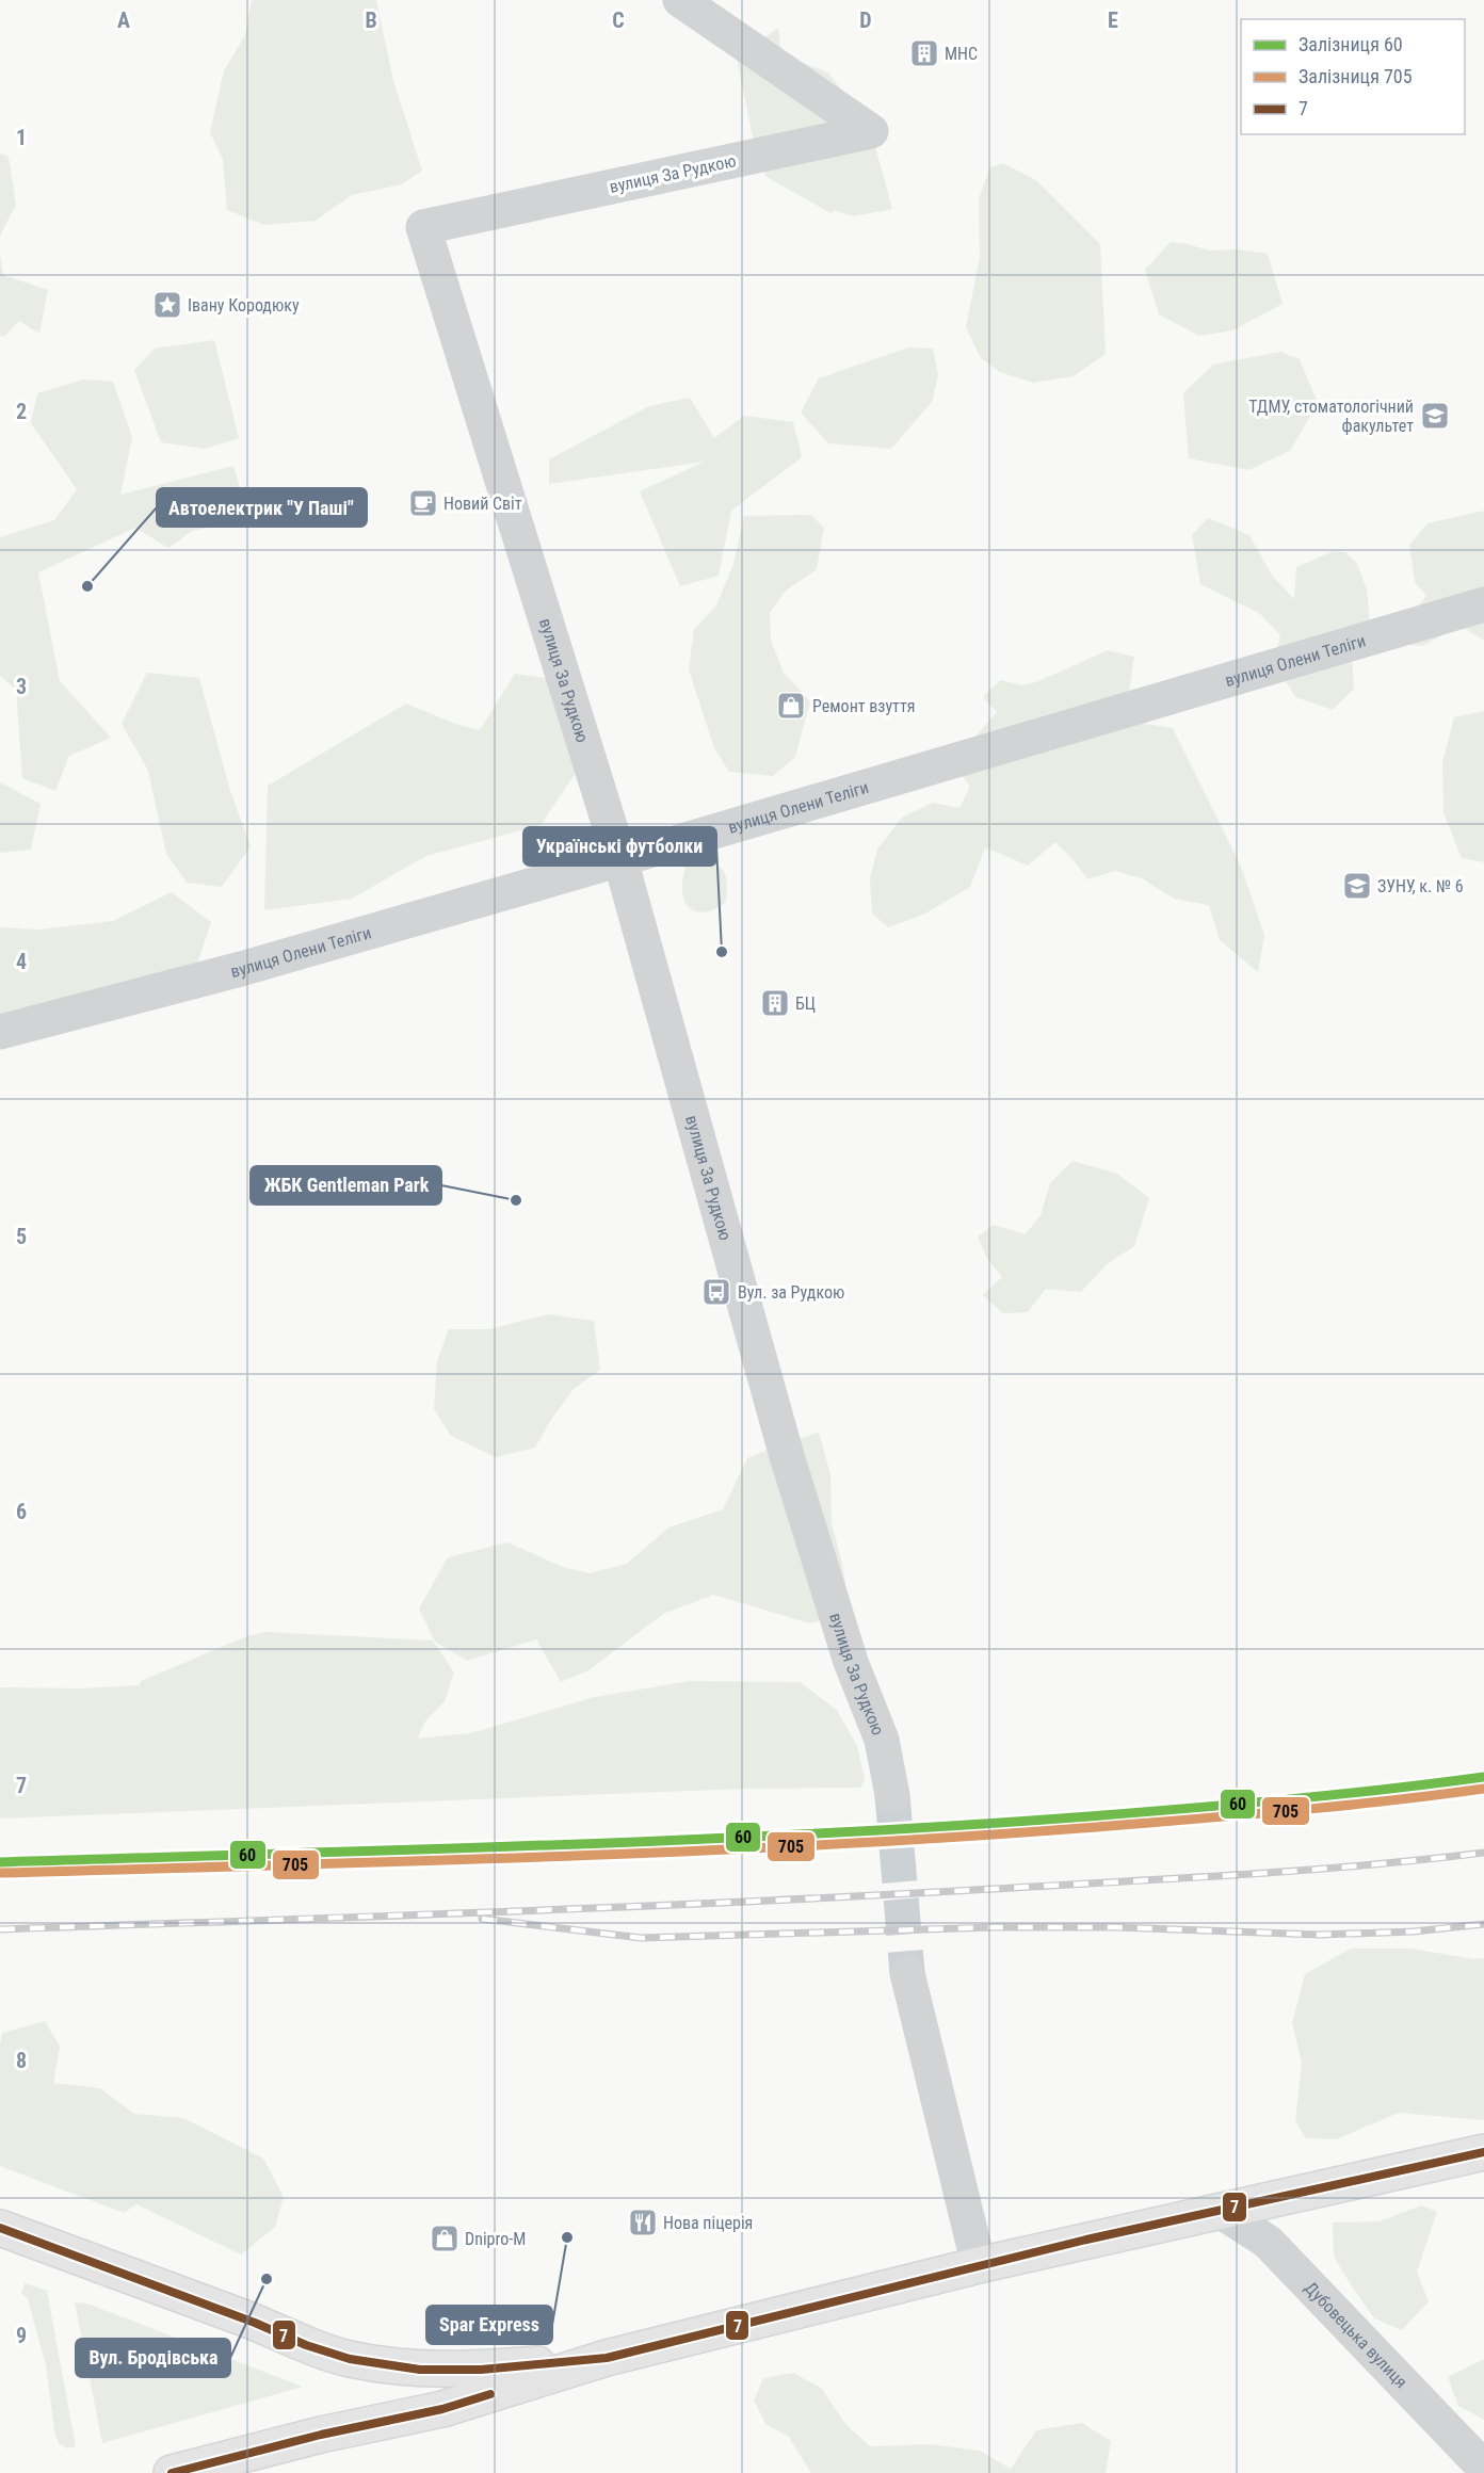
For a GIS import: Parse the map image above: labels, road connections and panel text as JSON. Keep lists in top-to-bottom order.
{
  "streets": {
    "street": ["вулиця За Рудкою", "вулиця Олени Теліги", "Дубовецька вулиця"]
  },
  "crossings": [
    ["вулиця За Рудкою", "вулиця Олени Теліги"]
  ],
  "places": {
    "building": ["МНС", "БЦ"],
    "place": ["Івану Кородюку"],
    "school or university": ["ТДМУ, стоматологічний факультет", "ЗУНУ, к. № 6"],
    "cafe": ["Новий Світ"],
    "other": [
      "Автоелектрик \"У Паші\"",
      "Українські футболки",
      "ЖБК Gentleman Park",
      "Spar Express",
      "Вул. Бродівська"
    ],
    "shop": ["Ремонт взуття", "Dnipro-M"],
    "bus stop": ["Вул. за Рудкою"],
    "restaurant": ["Нова піцерія"]
  },
  "lines": ["rail line 60", "rail line 705", "transit line 7"],
  "legend": ["Залізниця 60", "Залізниця 705", "7"],
  "grid": {
    "columns": [
      "A",
      "B",
      "C",
      "D",
      "E"
    ],
    "rows": [
      "1",
      "2",
      "3",
      "4",
      "5",
      "6",
      "7",
      "8",
      "9"
    ]
  }
}
